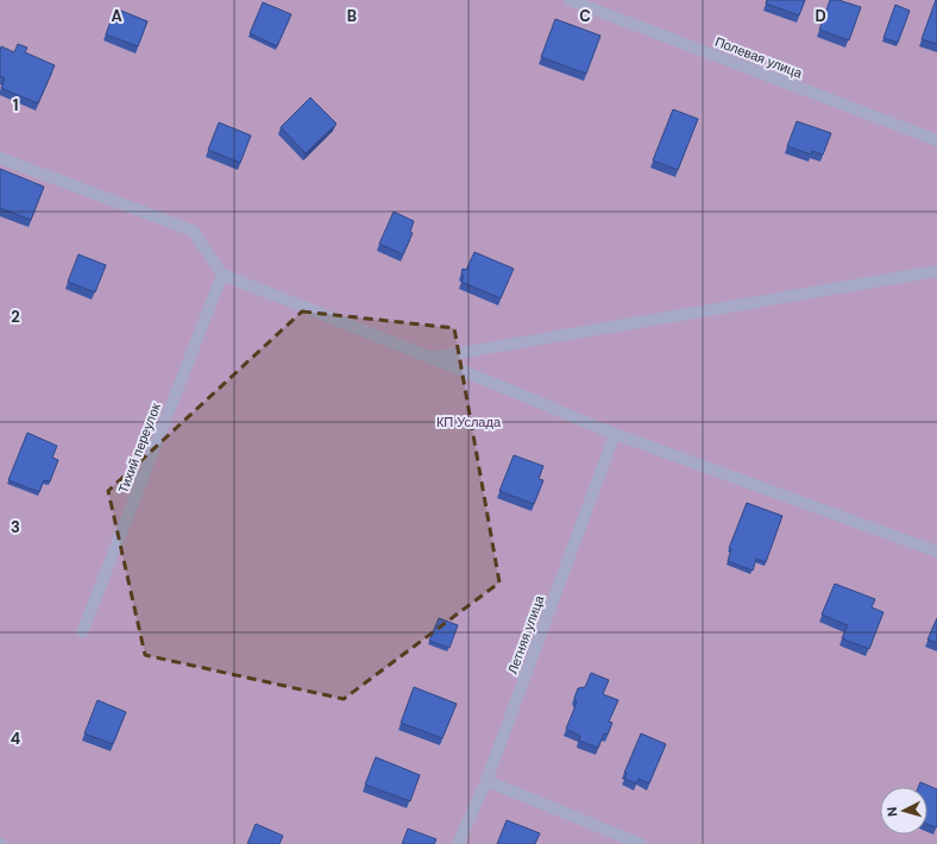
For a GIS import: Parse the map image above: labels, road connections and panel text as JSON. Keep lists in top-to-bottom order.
{
  "streets": {
    "street": ["Полевая улица", "Тихий переулок", "Летняя улица"]
  },
  "parks": ["КП Услада"],
  "north": "left",
  "grid": {
    "columns": [
      "A",
      "B",
      "C",
      "D"
    ],
    "rows": [
      "1",
      "2",
      "3",
      "4"
    ]
  }
}
